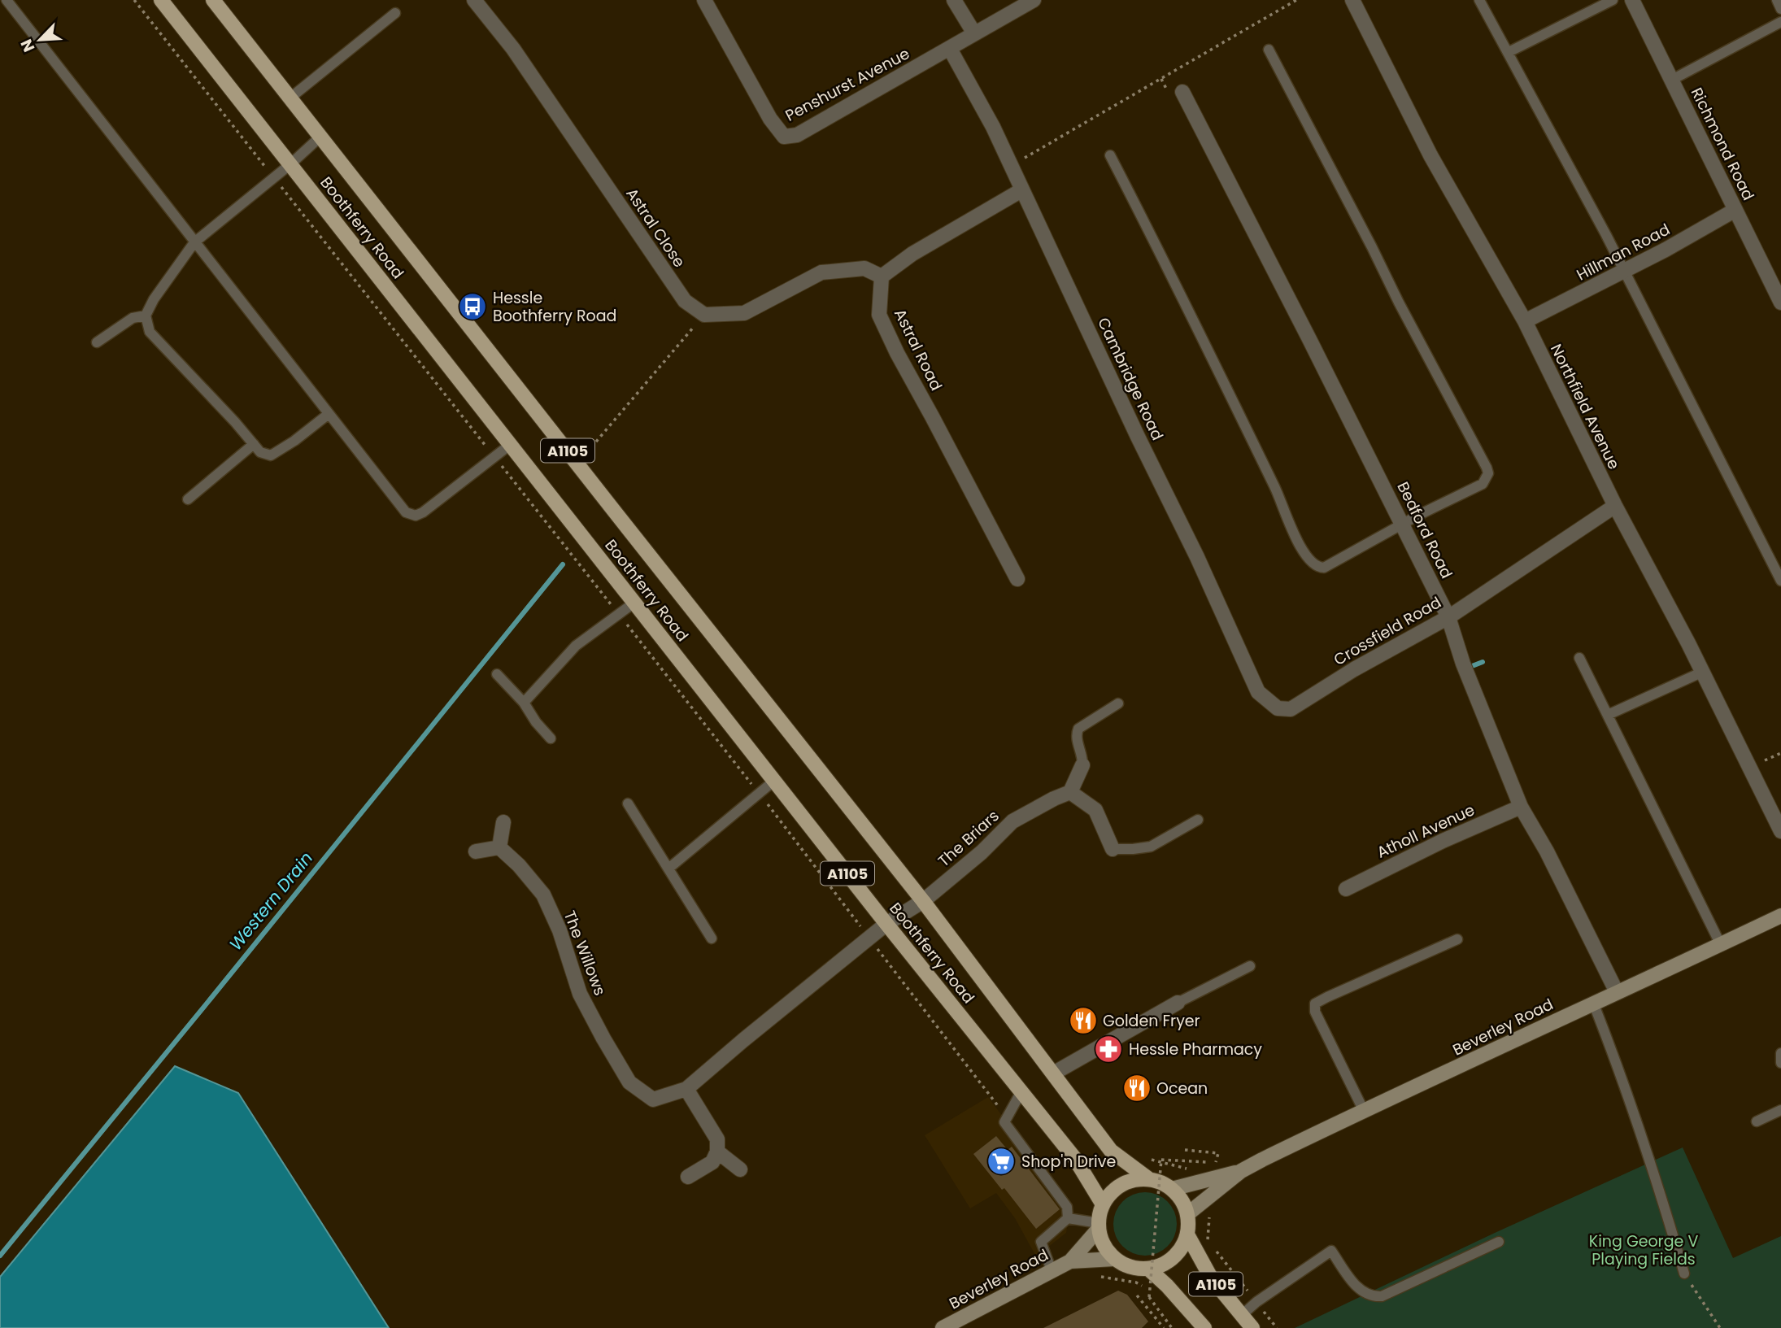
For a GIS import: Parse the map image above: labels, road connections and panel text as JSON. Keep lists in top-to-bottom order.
{
  "streets": {
    "main road": ["Boothferry Road", "A1105"],
    "street": [
      "Penshurst Avenue",
      "Richmond Road",
      "Astral Close",
      "Hillman Road",
      "Astral Road",
      "Cambridge Road",
      "Northfield Avenue",
      "Bedford Road",
      "Crossfield Road",
      "Atholl Avenue",
      "The Briars",
      "The Willows",
      "Beverley Road"
    ]
  },
  "crossings": [
    ["Penshurst Avenue", "Cambridge Road"],
    ["Richmond Road", "Hillman Road"],
    ["Boothferry Road", "A1105"],
    ["Boothferry Road", "The Briars"],
    ["Boothferry Road", "The Willows"],
    ["Boothferry Road", "Beverley Road"],
    ["Hillman Road", "Northfield Avenue"],
    ["Cambridge Road", "Crossfield Road"],
    ["Northfield Avenue", "Crossfield Road"],
    ["A1105", "Beverley Road"],
    ["Bedford Road", "Crossfield Road"],
    ["Bedford Road", "Atholl Avenue"],
    ["Bedford Road", "Beverley Road"],
    ["The Briars", "The Willows"]
  ],
  "water": ["Western Drain"],
  "parks": ["King George V Playing Fields"],
  "places": {
    "bus stop": ["Hessle Boothferry Road"],
    "restaurant": ["Golden Fryer", "Ocean"],
    "pharmacy": ["Hessle Pharmacy"],
    "supermarket": ["Shop'n Drive"]
  },
  "north": "bottom left"
}
